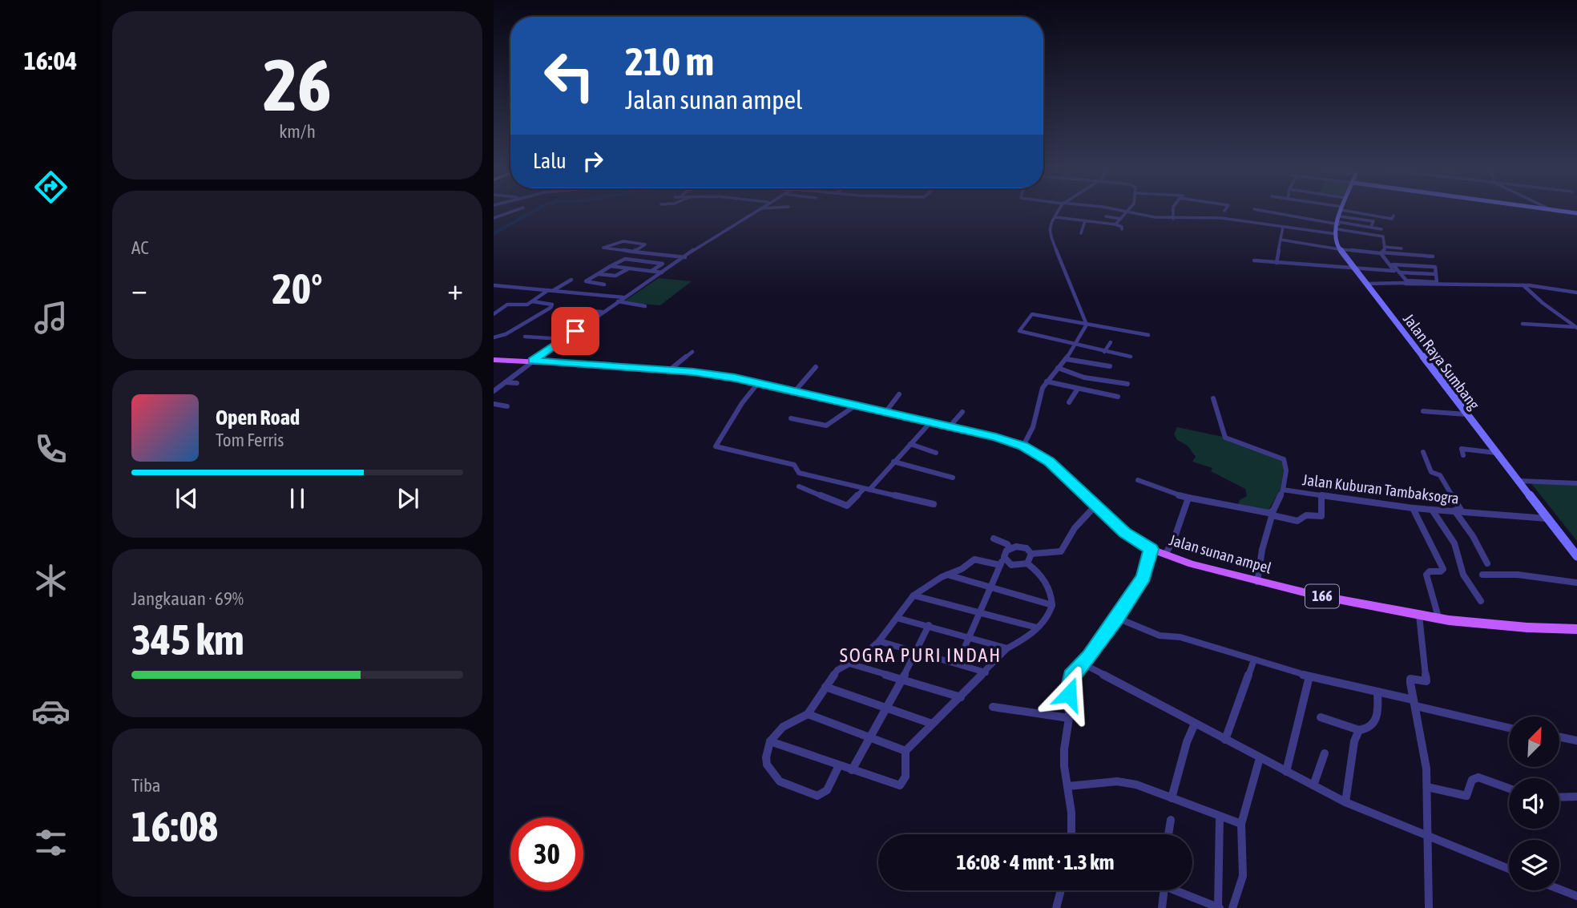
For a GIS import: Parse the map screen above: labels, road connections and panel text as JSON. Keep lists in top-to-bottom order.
{
  "streets": {
    "main road": ["Jalan sunan ampel", "166"],
    "street": ["Jalan Raya Sumbang", "Jalan Kuburan Tambaksogra"]
  },
  "crossings": [
    ["Jalan Raya Sumbang", "Jalan Kuburan Tambaksogra"],
    ["Jalan Kuburan Tambaksogra", "Jalan sunan ampel"]
  ],
  "districts": ["SOGRA PURI INDAH"],
  "north": "top right",
  "page": {
    "tabs": "16:04",
    "tile": [
      ["26", "km/h"],
      "AC",
      ["Jangkauan · 69%", "345 km"],
      ["Tiba", "16:08"]
    ],
    "turn": ["210 m", "Jalan sunan ampel"],
    "then": "Lalu",
    "heat": ["−", "20°", "+"],
    "song": ["Open Road", "Tom Ferris"],
    "limit": "30",
    "trip": "16:08 · 4 mnt · 1.3 km"
  }
}
